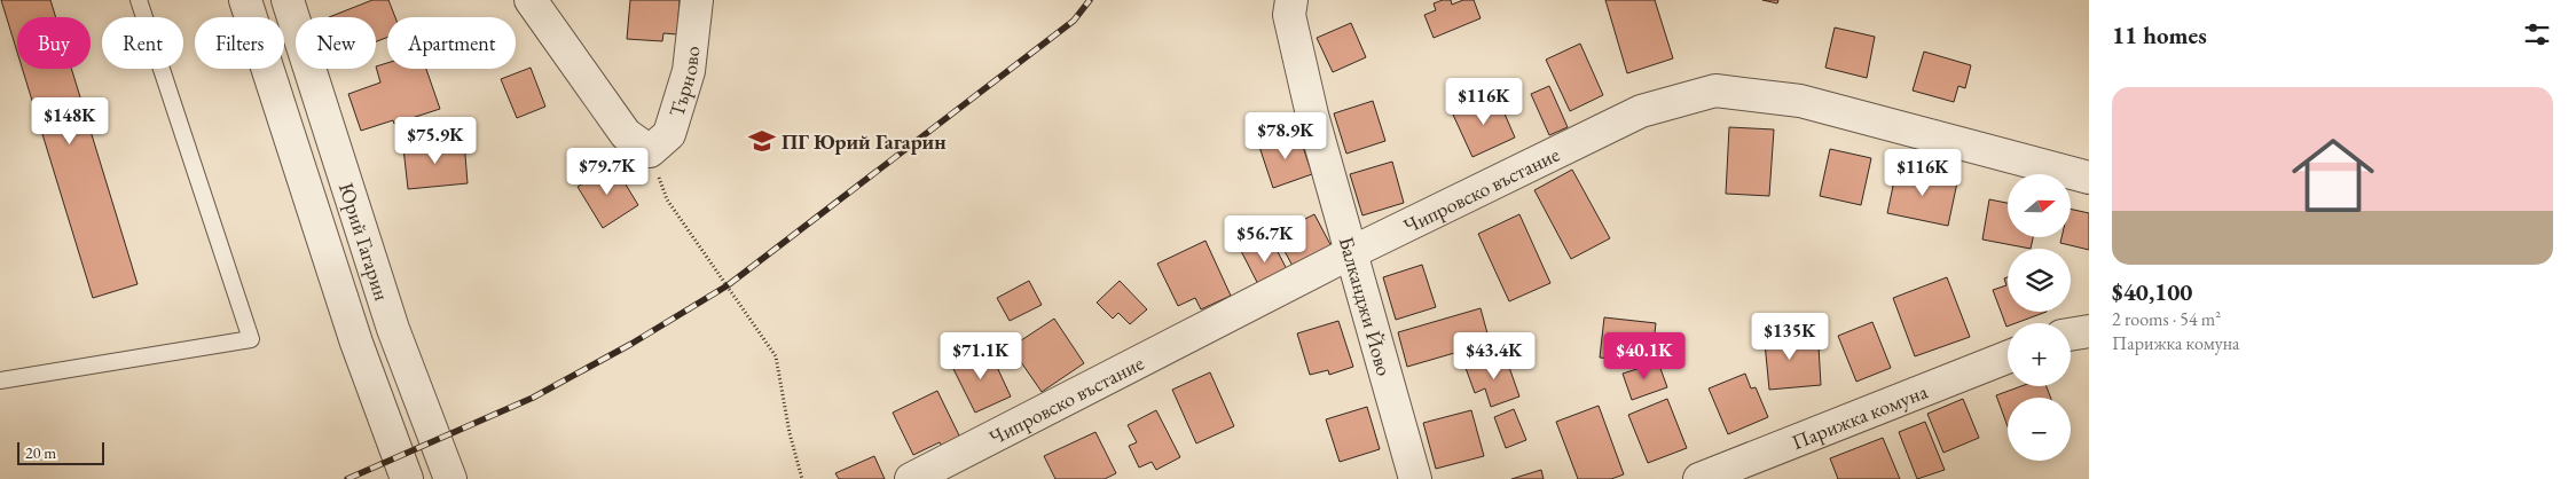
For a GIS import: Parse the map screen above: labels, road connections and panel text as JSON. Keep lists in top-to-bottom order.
{
  "streets": {
    "street": [
      "Търново",
      "Чипровско въстание",
      "Юрий Гагарин",
      "Балканджи Йово",
      "Парижка комуна"
    ]
  },
  "crossings": [
    ["Чипровско въстание", "Балканджи Йово"]
  ],
  "places": {
    "school or university": ["ПГ Юрий Гагарин"]
  },
  "scale_bar": "20 m",
  "north": "right",
  "page": {
    "heading": "11 homes",
    "chip": [
      "Buy",
      "Rent",
      "Filters",
      "New",
      "Apartment"
    ],
    "list": [
      {
        "name": "$40,100",
        "note": "2 rooms · 54 m² · Парижка комуна"
      }
    ],
    "price": [
      "$116K",
      "$148K",
      "$78.9K",
      "$75.9K",
      "$79.7K",
      "$116K",
      "$56.7K",
      "$135K",
      "$71.1K",
      "$43.4K",
      "$40.1K"
    ],
    "map_buttons": ["+", "−"],
    "scale": "20 m"
  }
}
